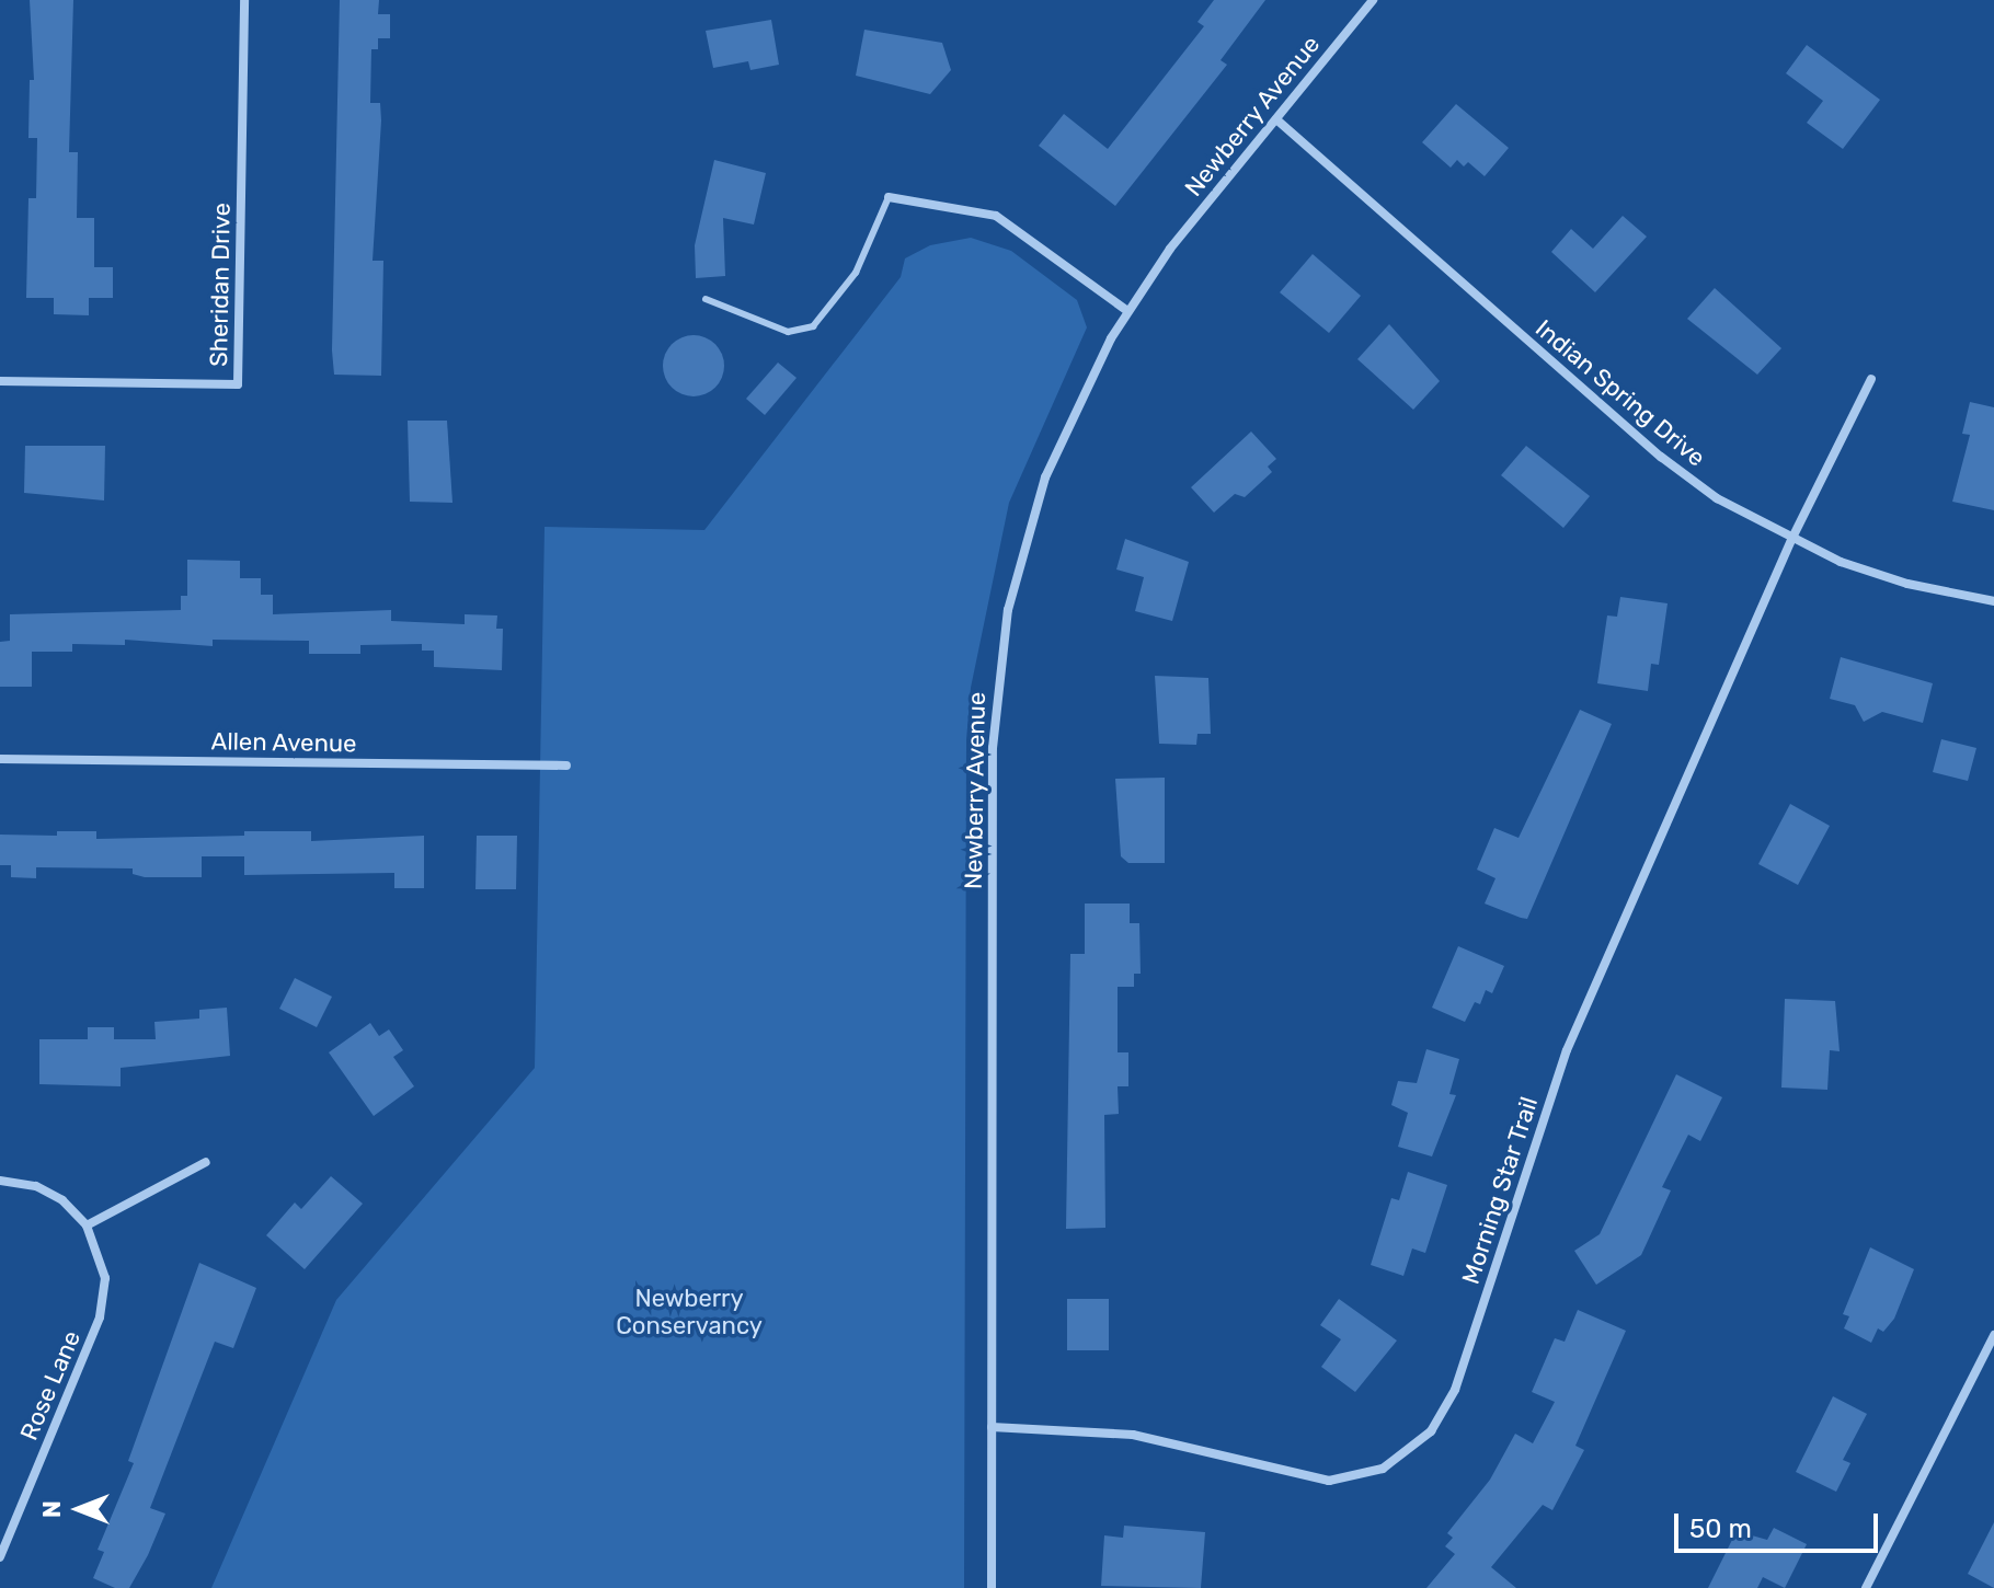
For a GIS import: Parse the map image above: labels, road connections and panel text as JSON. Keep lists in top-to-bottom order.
{
  "streets": {
    "street": [
      "Newberry Avenue",
      "Sheridan Drive",
      "Indian Spring Drive",
      "Allen Avenue",
      "Morning Star Trail",
      "Rose Lane"
    ]
  },
  "crossings": [
    ["Newberry Avenue", "Indian Spring Drive"],
    ["Newberry Avenue", "Morning Star Trail"],
    ["Indian Spring Drive", "Morning Star Trail"]
  ],
  "parks": ["Newberry Conservancy"],
  "scale_bar": "50 m",
  "north": "left"
}
